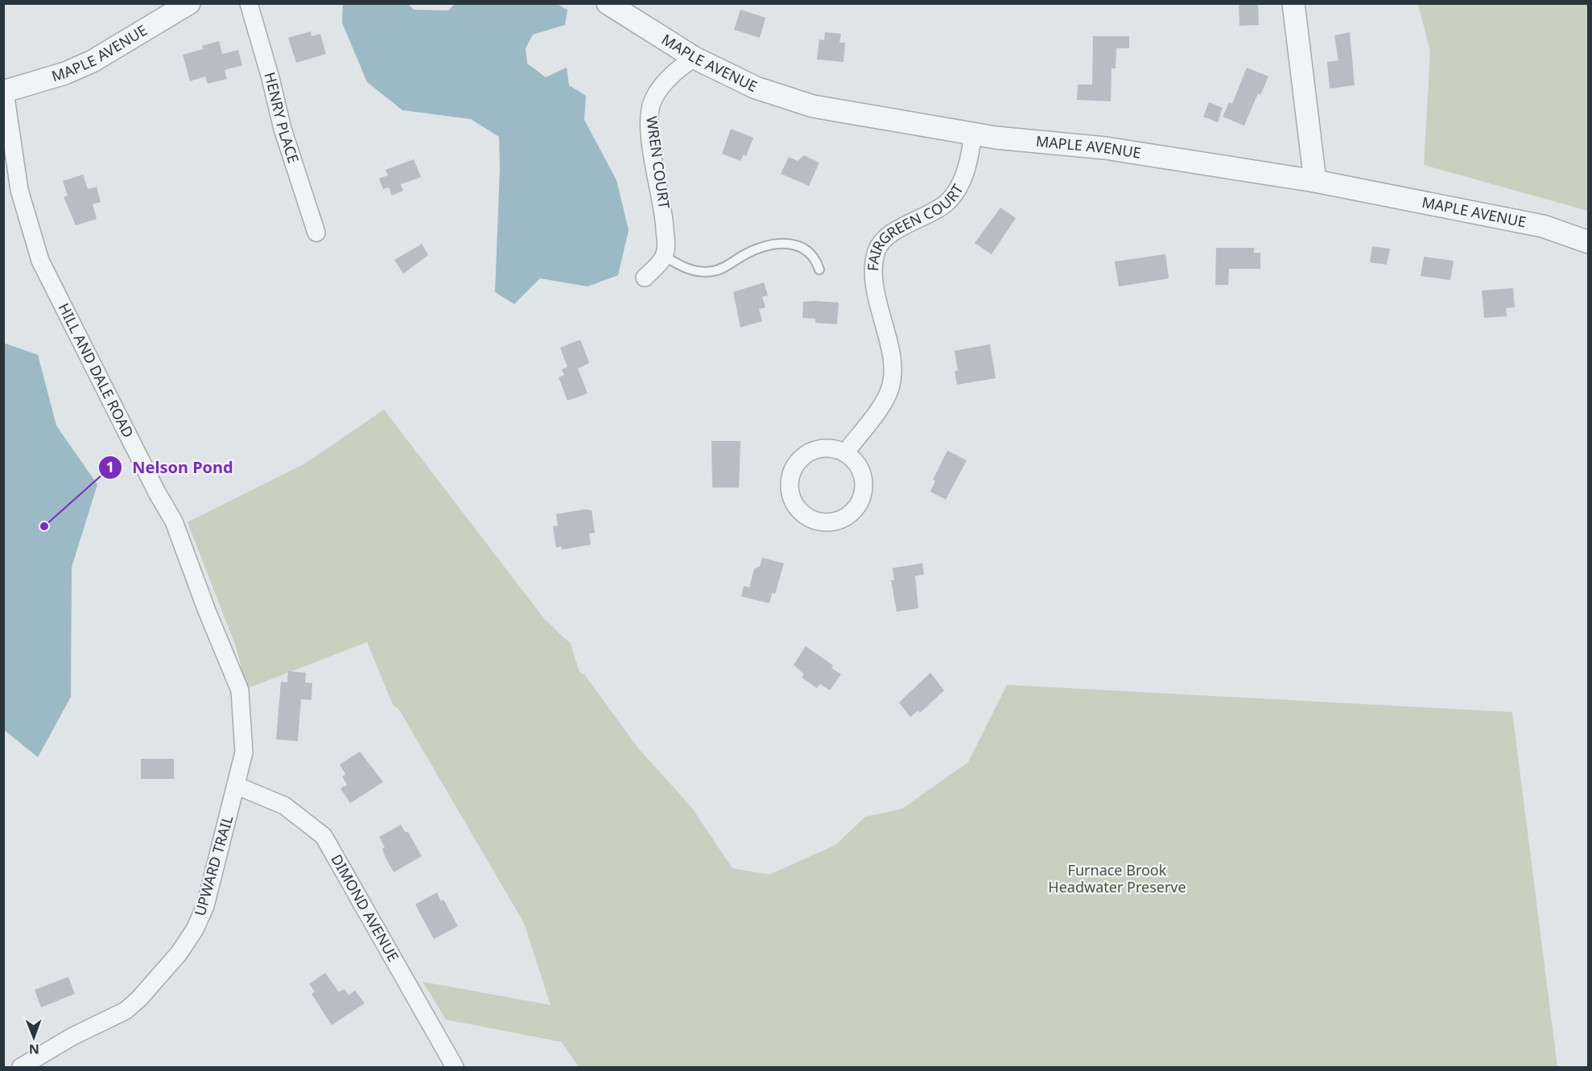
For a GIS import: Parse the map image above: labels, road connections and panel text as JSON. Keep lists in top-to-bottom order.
{
  "streets": {
    "street": [
      "MAPLE AVENUE",
      "HENRY PLACE",
      "WREN COURT",
      "FAIRGREEN COURT",
      "HILL AND DALE ROAD",
      "UPWARD TRAIL",
      "DIMOND AVENUE"
    ]
  },
  "crossings": [
    ["MAPLE AVENUE", "WREN COURT"],
    ["MAPLE AVENUE", "FAIRGREEN COURT"],
    ["MAPLE AVENUE", "HILL AND DALE ROAD"],
    ["HILL AND DALE ROAD", "UPWARD TRAIL"],
    ["HILL AND DALE ROAD", "DIMOND AVENUE"],
    ["UPWARD TRAIL", "DIMOND AVENUE"]
  ],
  "parks": ["Furnace Brook Headwater Preserve"],
  "places": ["Nelson Pond"],
  "north": "bottom"
}
